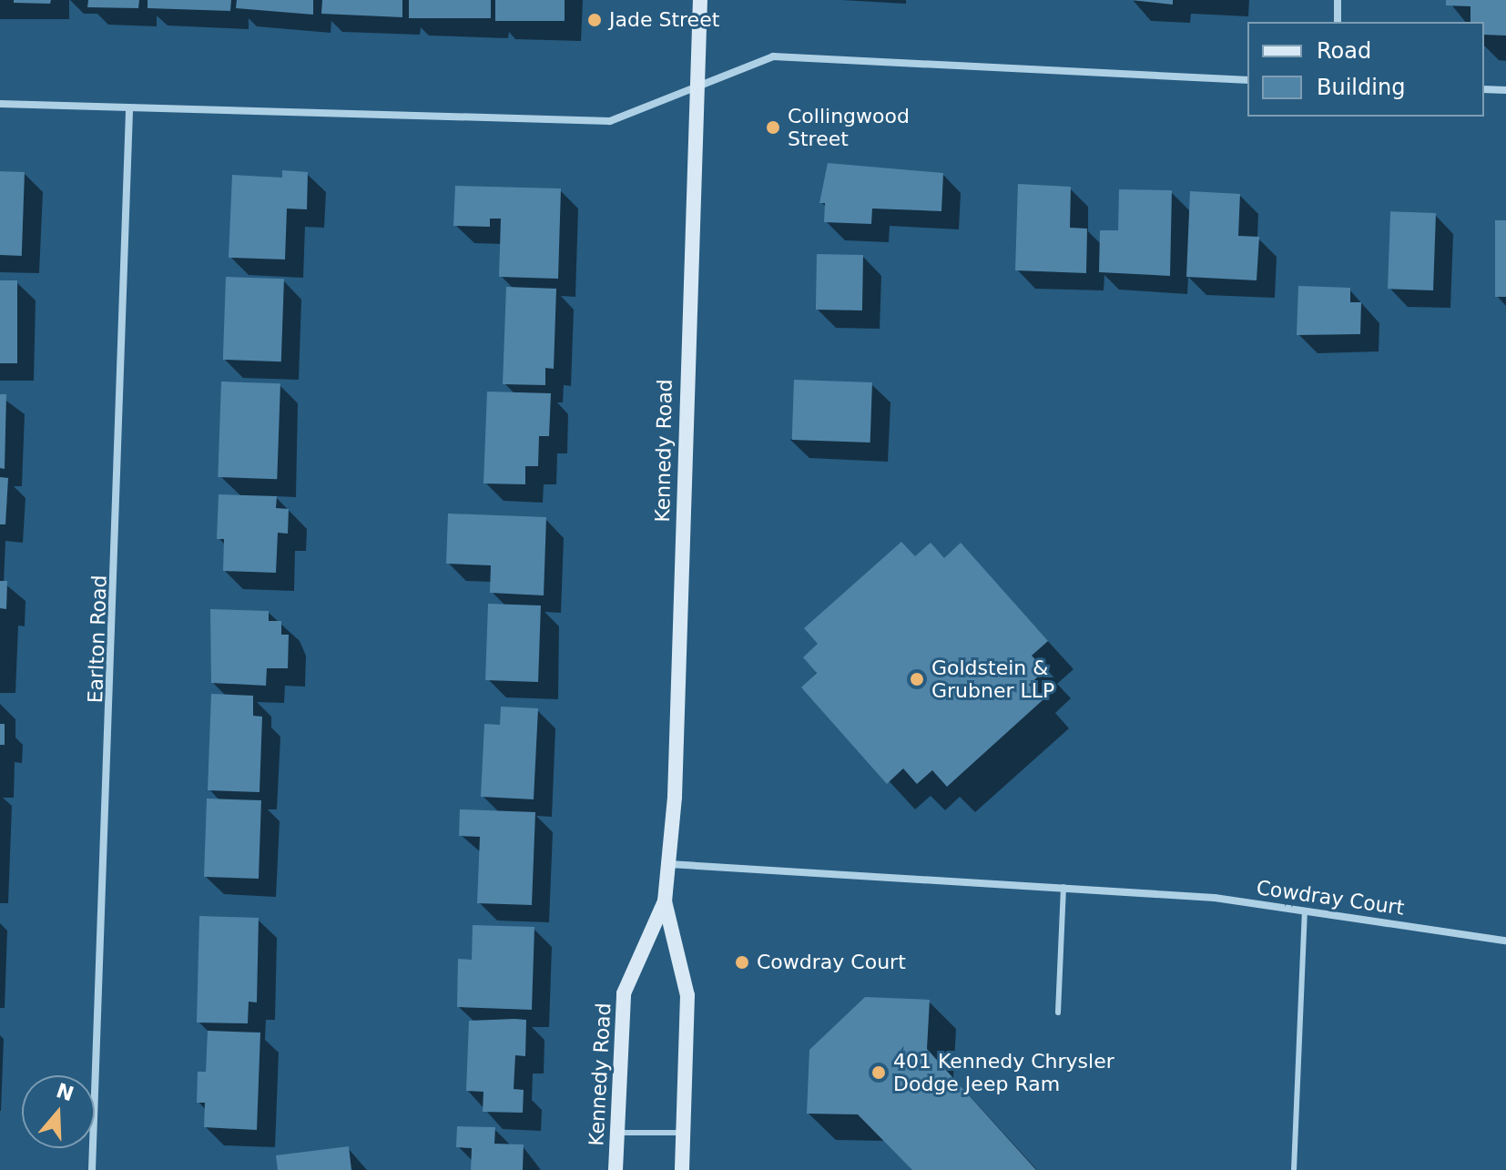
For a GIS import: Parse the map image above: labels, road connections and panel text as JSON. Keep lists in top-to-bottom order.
{
  "streets": {
    "main road": ["Kennedy Road"],
    "street": ["Earlton Road", "Cowdray Court"]
  },
  "crossings": [
    ["Kennedy Road", "Cowdray Court"]
  ],
  "places": [
    "Jade Street",
    "Collingwood Street",
    "Goldstein & Grubner LLP",
    "Cowdray Court",
    "401 Kennedy Chrysler Dodge Jeep Ram"
  ],
  "legend": ["Road", "Building"],
  "north": "top"
}
